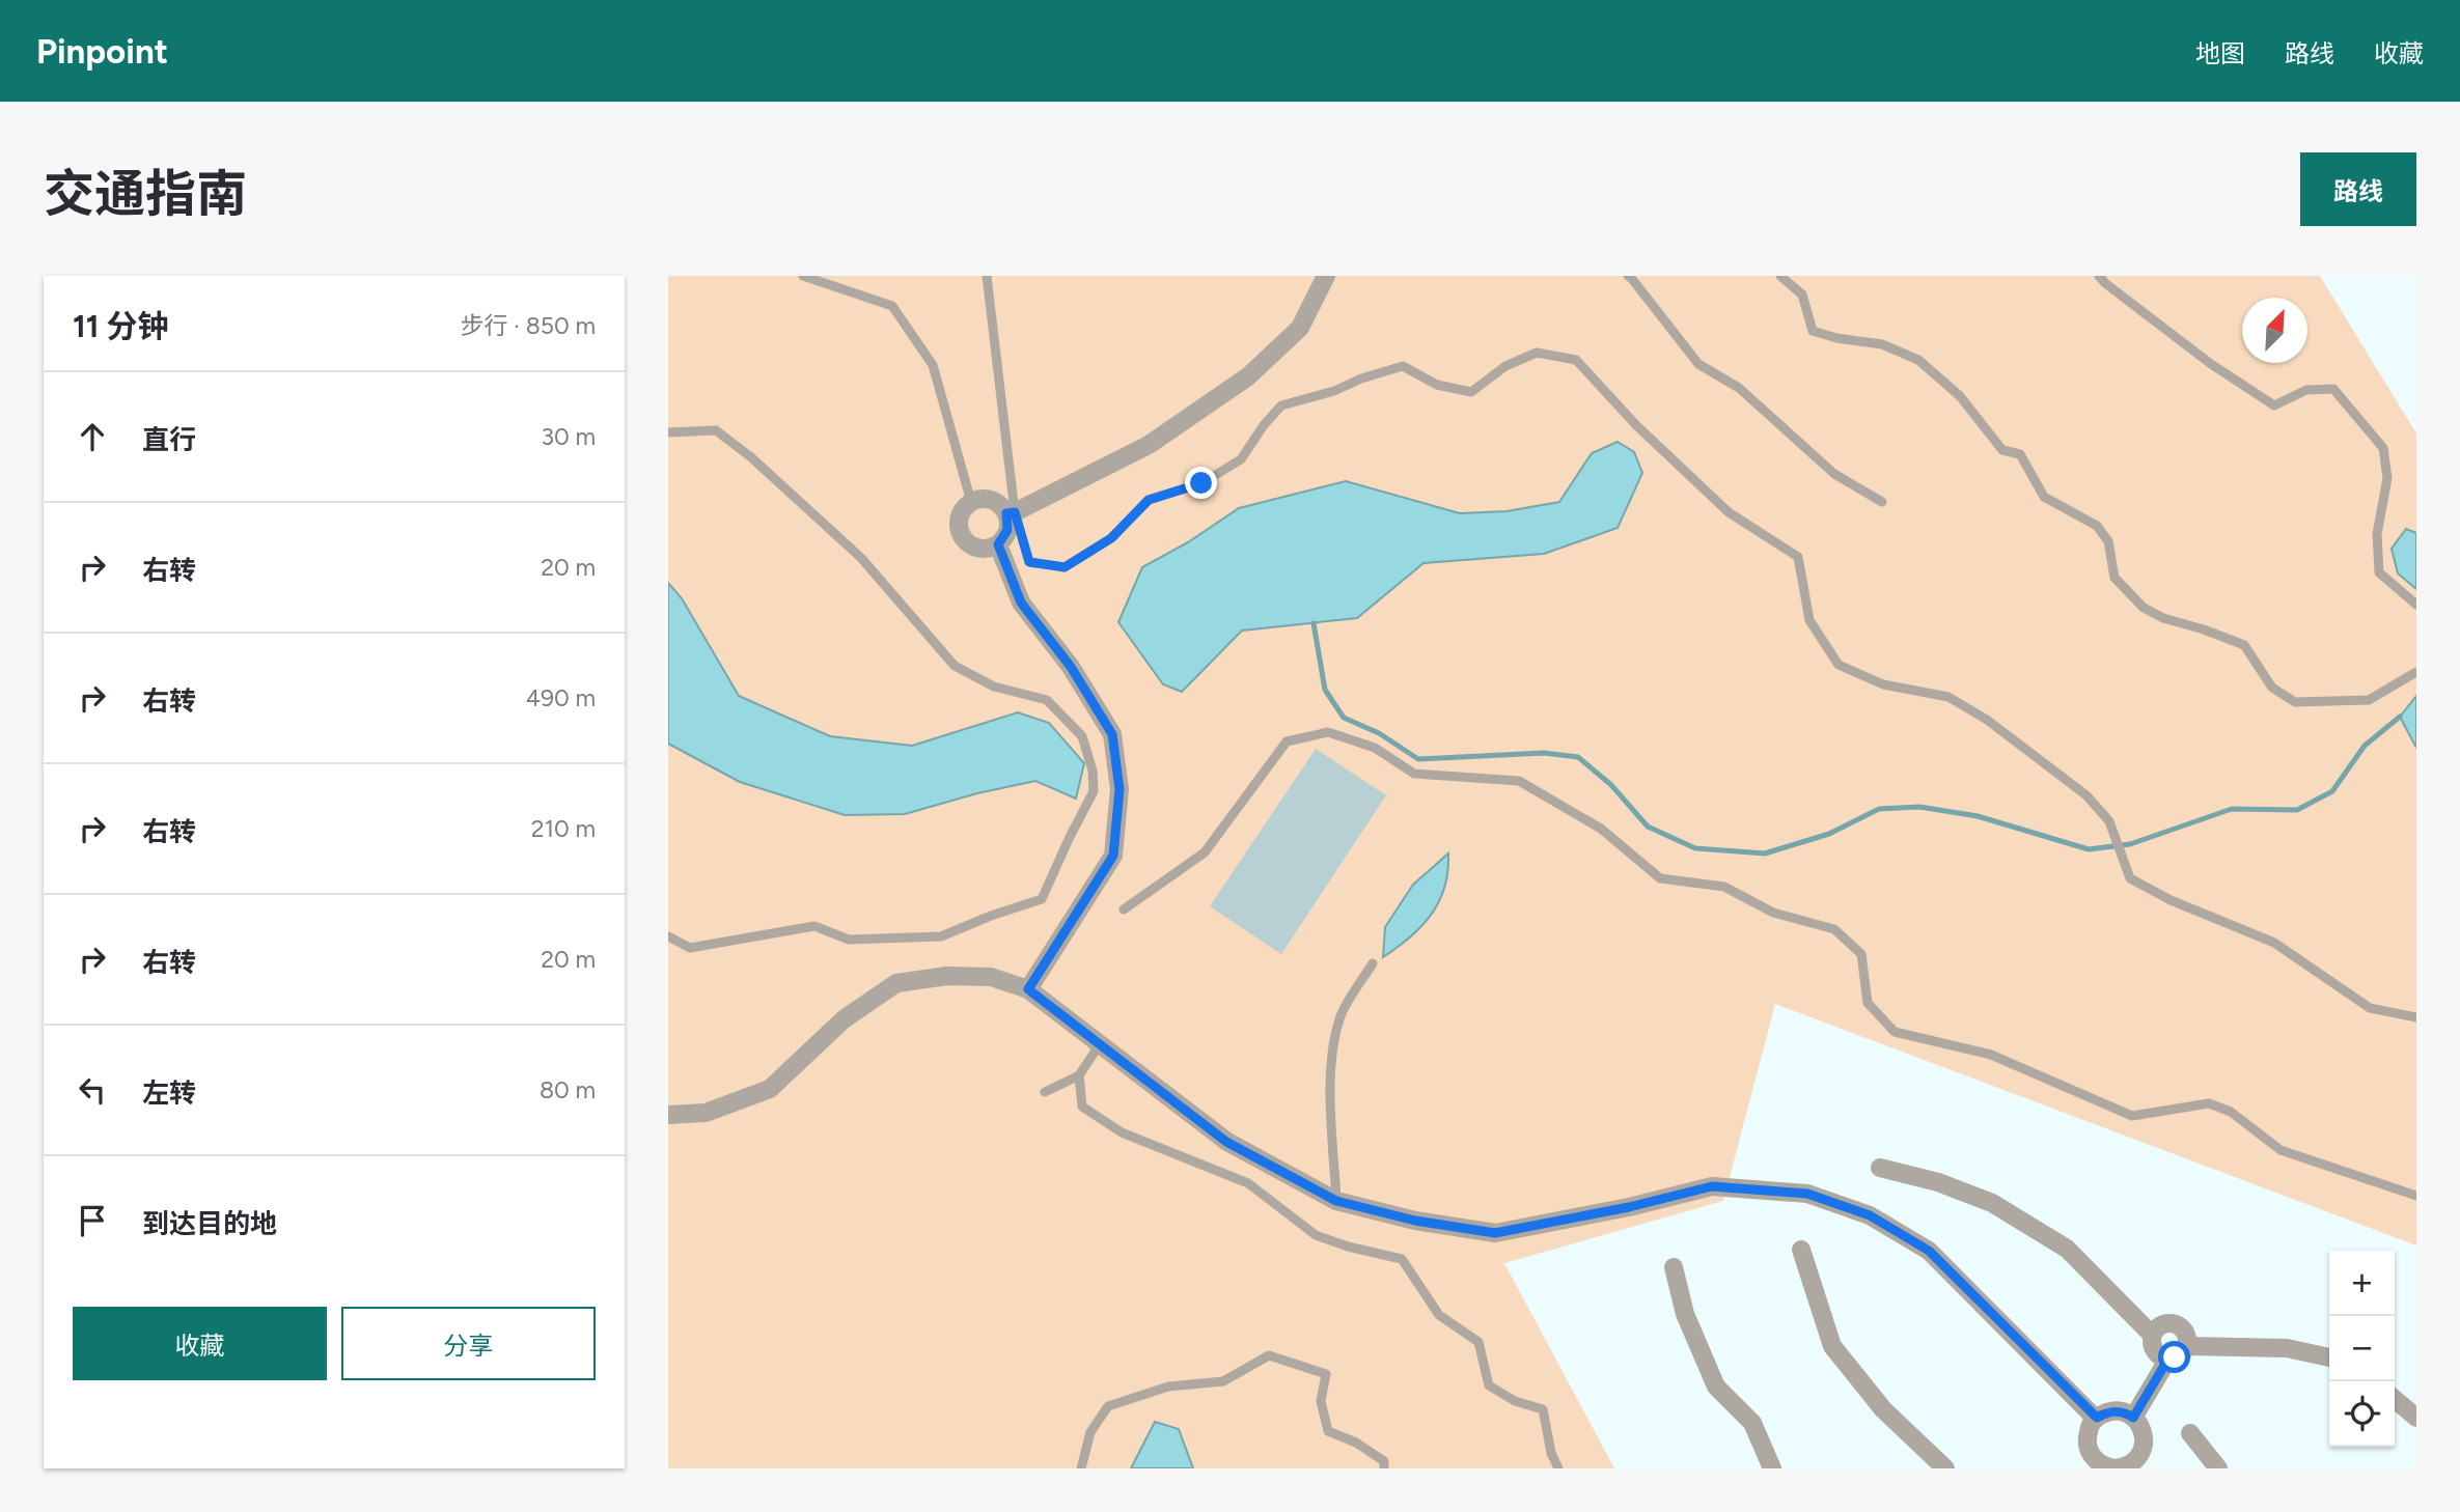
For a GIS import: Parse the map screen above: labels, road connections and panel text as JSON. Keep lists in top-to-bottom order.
{
  "north": "top right",
  "page": {
    "header": "Pinpoint",
    "nav": ["地图", "路线", "收藏"],
    "title": "交通指南",
    "buttons": [
      "路线",
      ["收藏", "分享"]
    ],
    "heading": ["11 分钟", "步行 · 850 m"],
    "list": [
      ["直行", "30 m"],
      ["右转", "20 m"],
      ["右转", "490 m"],
      ["右转", "210 m"],
      ["右转", "20 m"],
      ["左转", "80 m"],
      "到达目的地"
    ],
    "map_buttons": ["+", "−"]
  }
}
